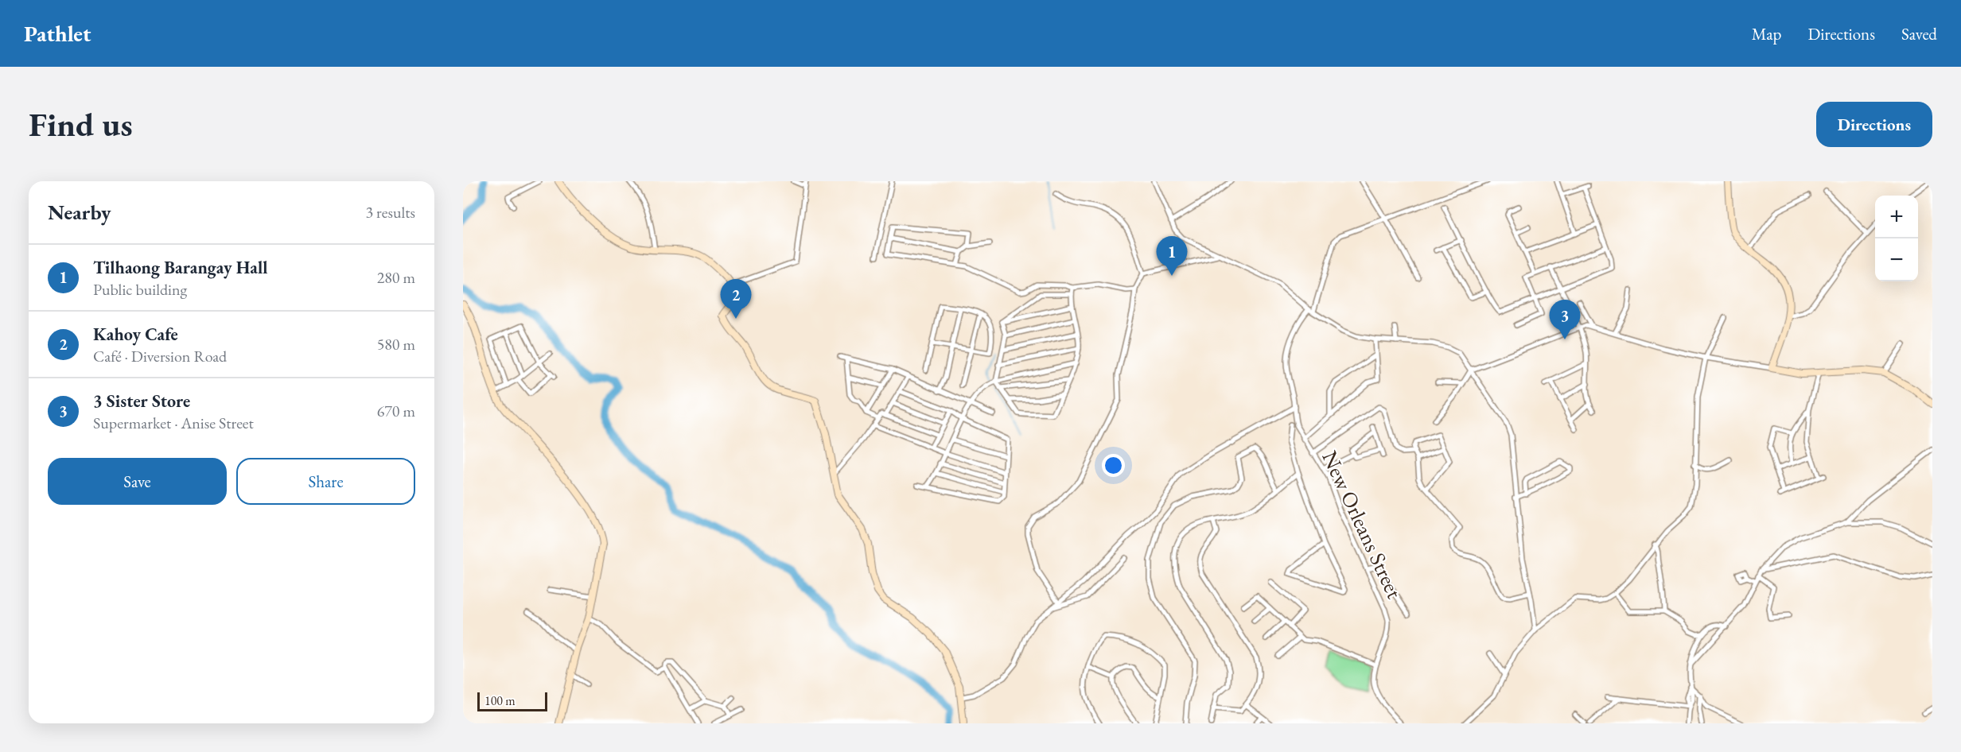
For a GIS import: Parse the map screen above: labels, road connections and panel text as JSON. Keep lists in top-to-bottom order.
{
  "streets": {
    "street": ["New Orleans Street"]
  },
  "scale_bar": "100 m",
  "page": {
    "header": "Pathlet",
    "nav": ["Map", "Directions", "Saved"],
    "buttons": [
      "Directions",
      ["Save", "Share"]
    ],
    "title": "Find us",
    "heading": ["Nearby", "3 results"],
    "map_buttons": ["+", "−"],
    "pins": ["1", "2", "3"],
    "list": [
      {
        "mark": "1",
        "name": "Tilhaong Barangay Hall",
        "note": "Public building",
        "value": "280 m"
      },
      {
        "mark": "2",
        "name": "Kahoy Cafe",
        "note": "Café · Diversion Road",
        "value": "580 m"
      },
      {
        "mark": "3",
        "name": "3 Sister Store",
        "note": "Supermarket · Anise Street",
        "value": "670 m"
      }
    ],
    "scale": "100 m"
  }
}
